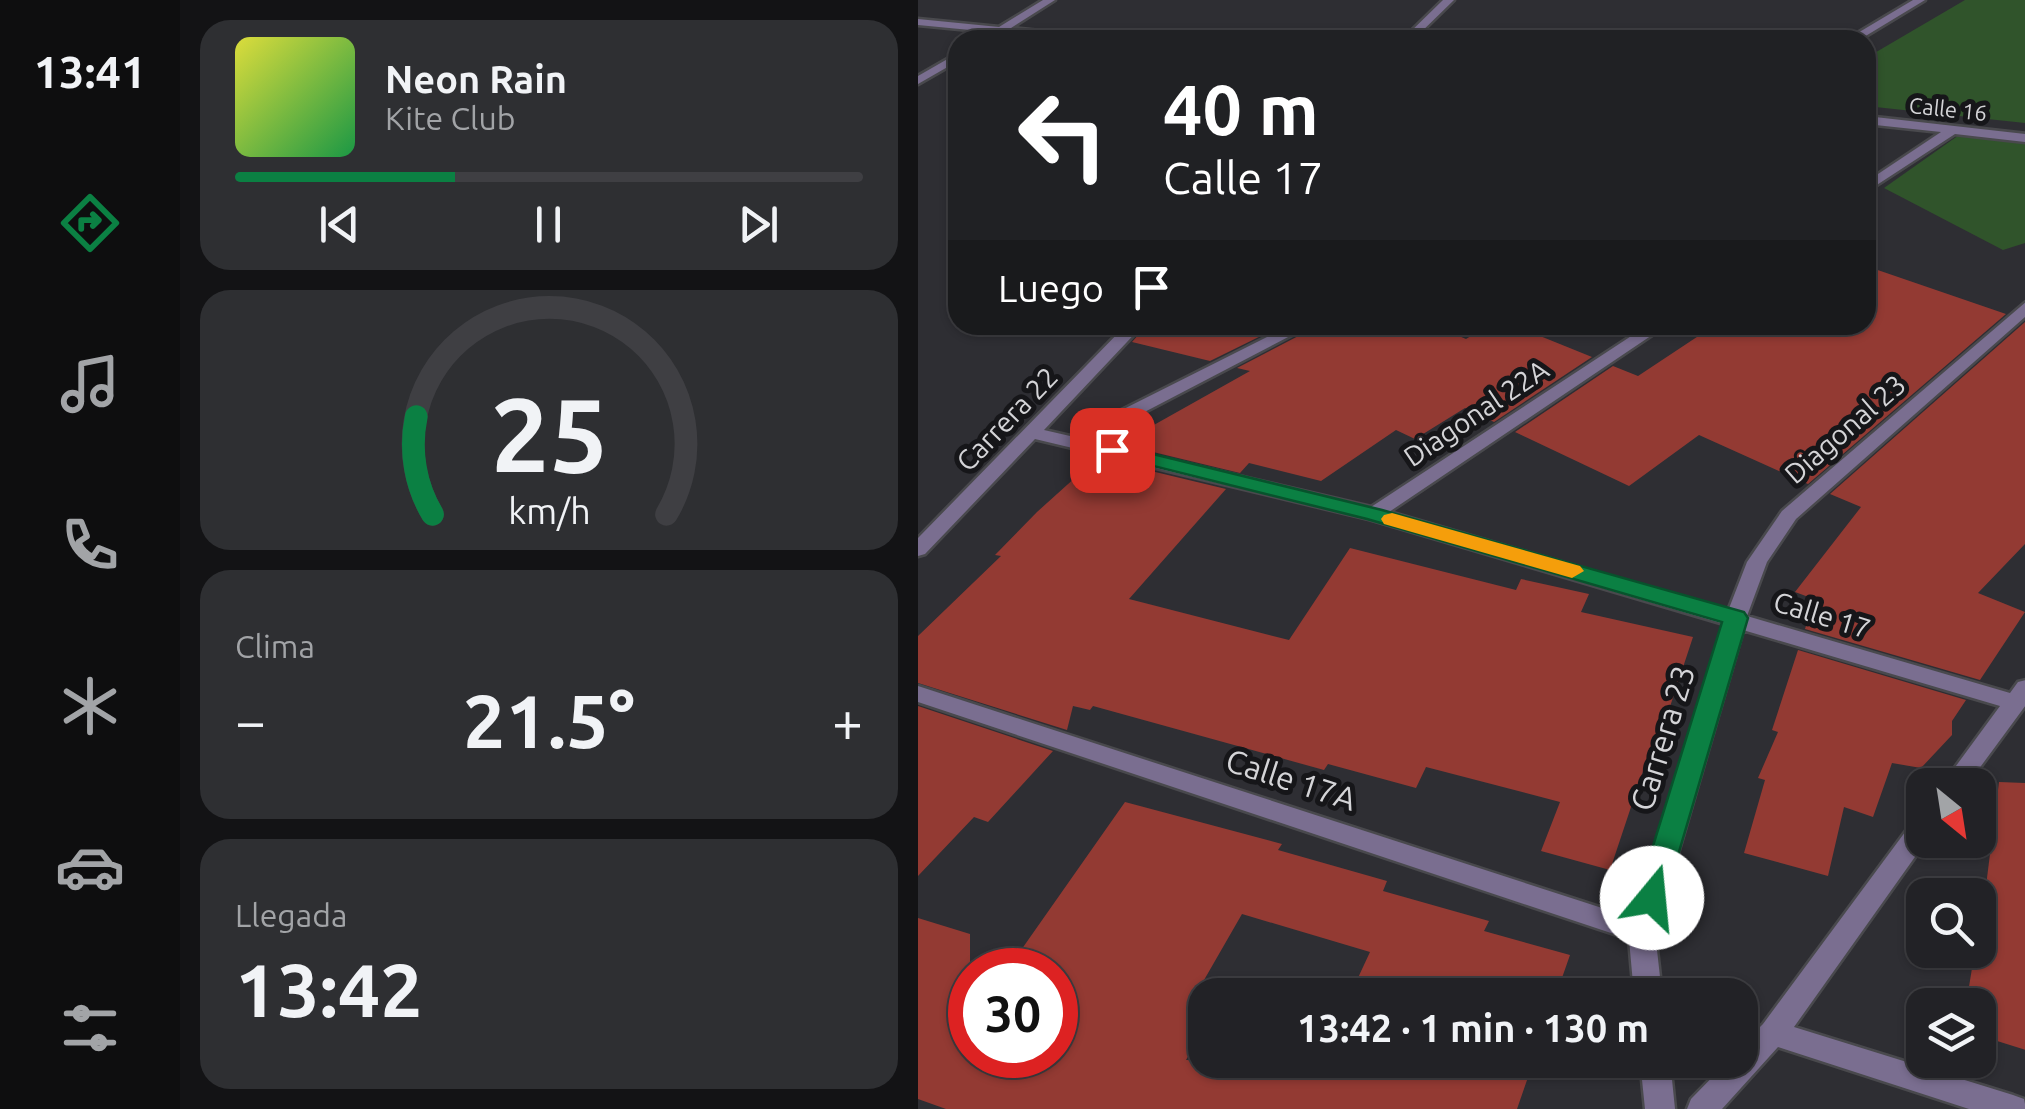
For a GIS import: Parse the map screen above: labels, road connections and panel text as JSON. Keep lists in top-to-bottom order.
{
  "streets": {
    "street": [
      "Calle 16",
      "Diagonal 22A",
      "Carrera 22",
      "Diagonal 23",
      "Calle 17",
      "Carrera 23",
      "Calle 17A"
    ]
  },
  "crossings": [
    ["Diagonal 22A", "Calle 17"],
    ["Carrera 22", "Calle 17"],
    ["Diagonal 23", "Calle 17"],
    ["Diagonal 23", "Carrera 23"],
    ["Calle 17", "Carrera 23"],
    ["Carrera 23", "Calle 17A"]
  ],
  "north": "bottom right",
  "page": {
    "tabs": "13:41",
    "turn": ["40 m", "Calle 17"],
    "song": ["Neon Rain", "Kite Club"],
    "then": "Luego",
    "tile": [
      "Clima",
      ["Llegada", "13:42"]
    ],
    "heat": ["−", "21.5°", "+"],
    "limit": "30",
    "trip": "13:42 · 1 min · 130 m",
    "gauge": ["25", "km/h"]
  }
}
